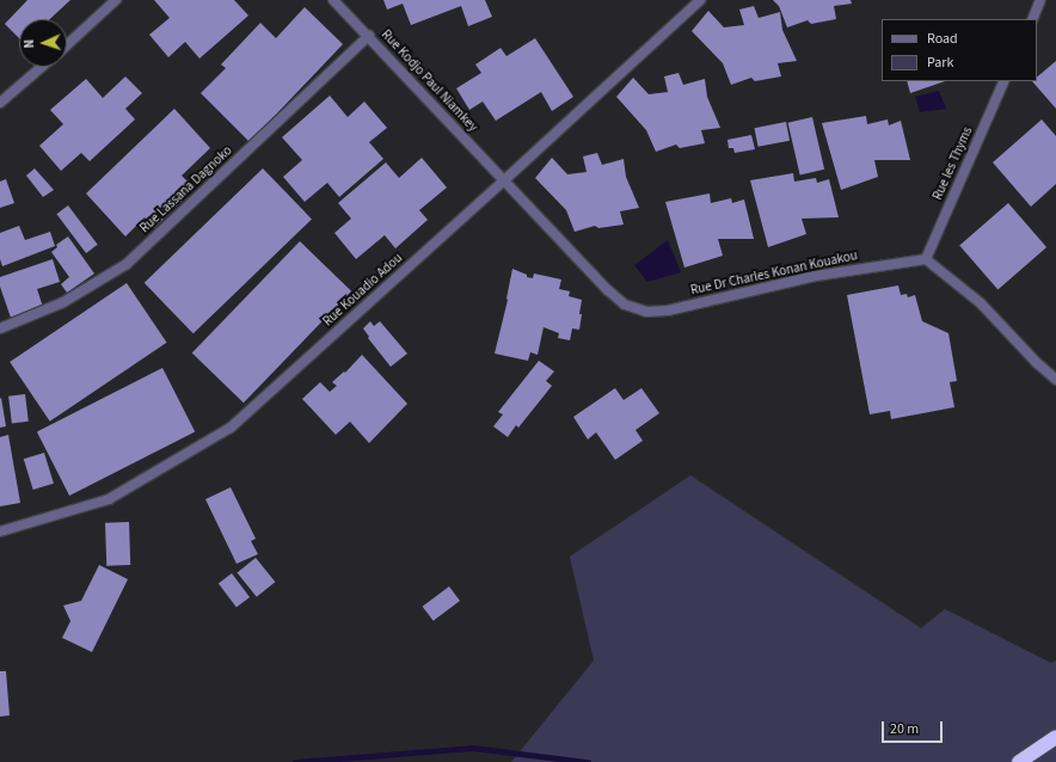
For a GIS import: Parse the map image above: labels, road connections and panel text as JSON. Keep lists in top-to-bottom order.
{
  "streets": {
    "street": [
      "Rue Kodjo Paul Niamkey",
      "Rue les Thyms",
      "Rue Lassana Dagnoko",
      "Rue Dr Charles Konan Kouakou",
      "Rue Kouadio Adou"
    ]
  },
  "crossings": [
    ["Rue Kodjo Paul Niamkey", "Rue Lassana Dagnoko"],
    ["Rue Kodjo Paul Niamkey", "Rue Dr Charles Konan Kouakou"],
    ["Rue Kodjo Paul Niamkey", "Rue Kouadio Adou"],
    ["Rue les Thyms", "Rue Dr Charles Konan Kouakou"],
    ["Rue Dr Charles Konan Kouakou", "Rue Kouadio Adou"]
  ],
  "legend": ["Road", "Park"],
  "scale_bar": "20 m",
  "north": "left"
}
